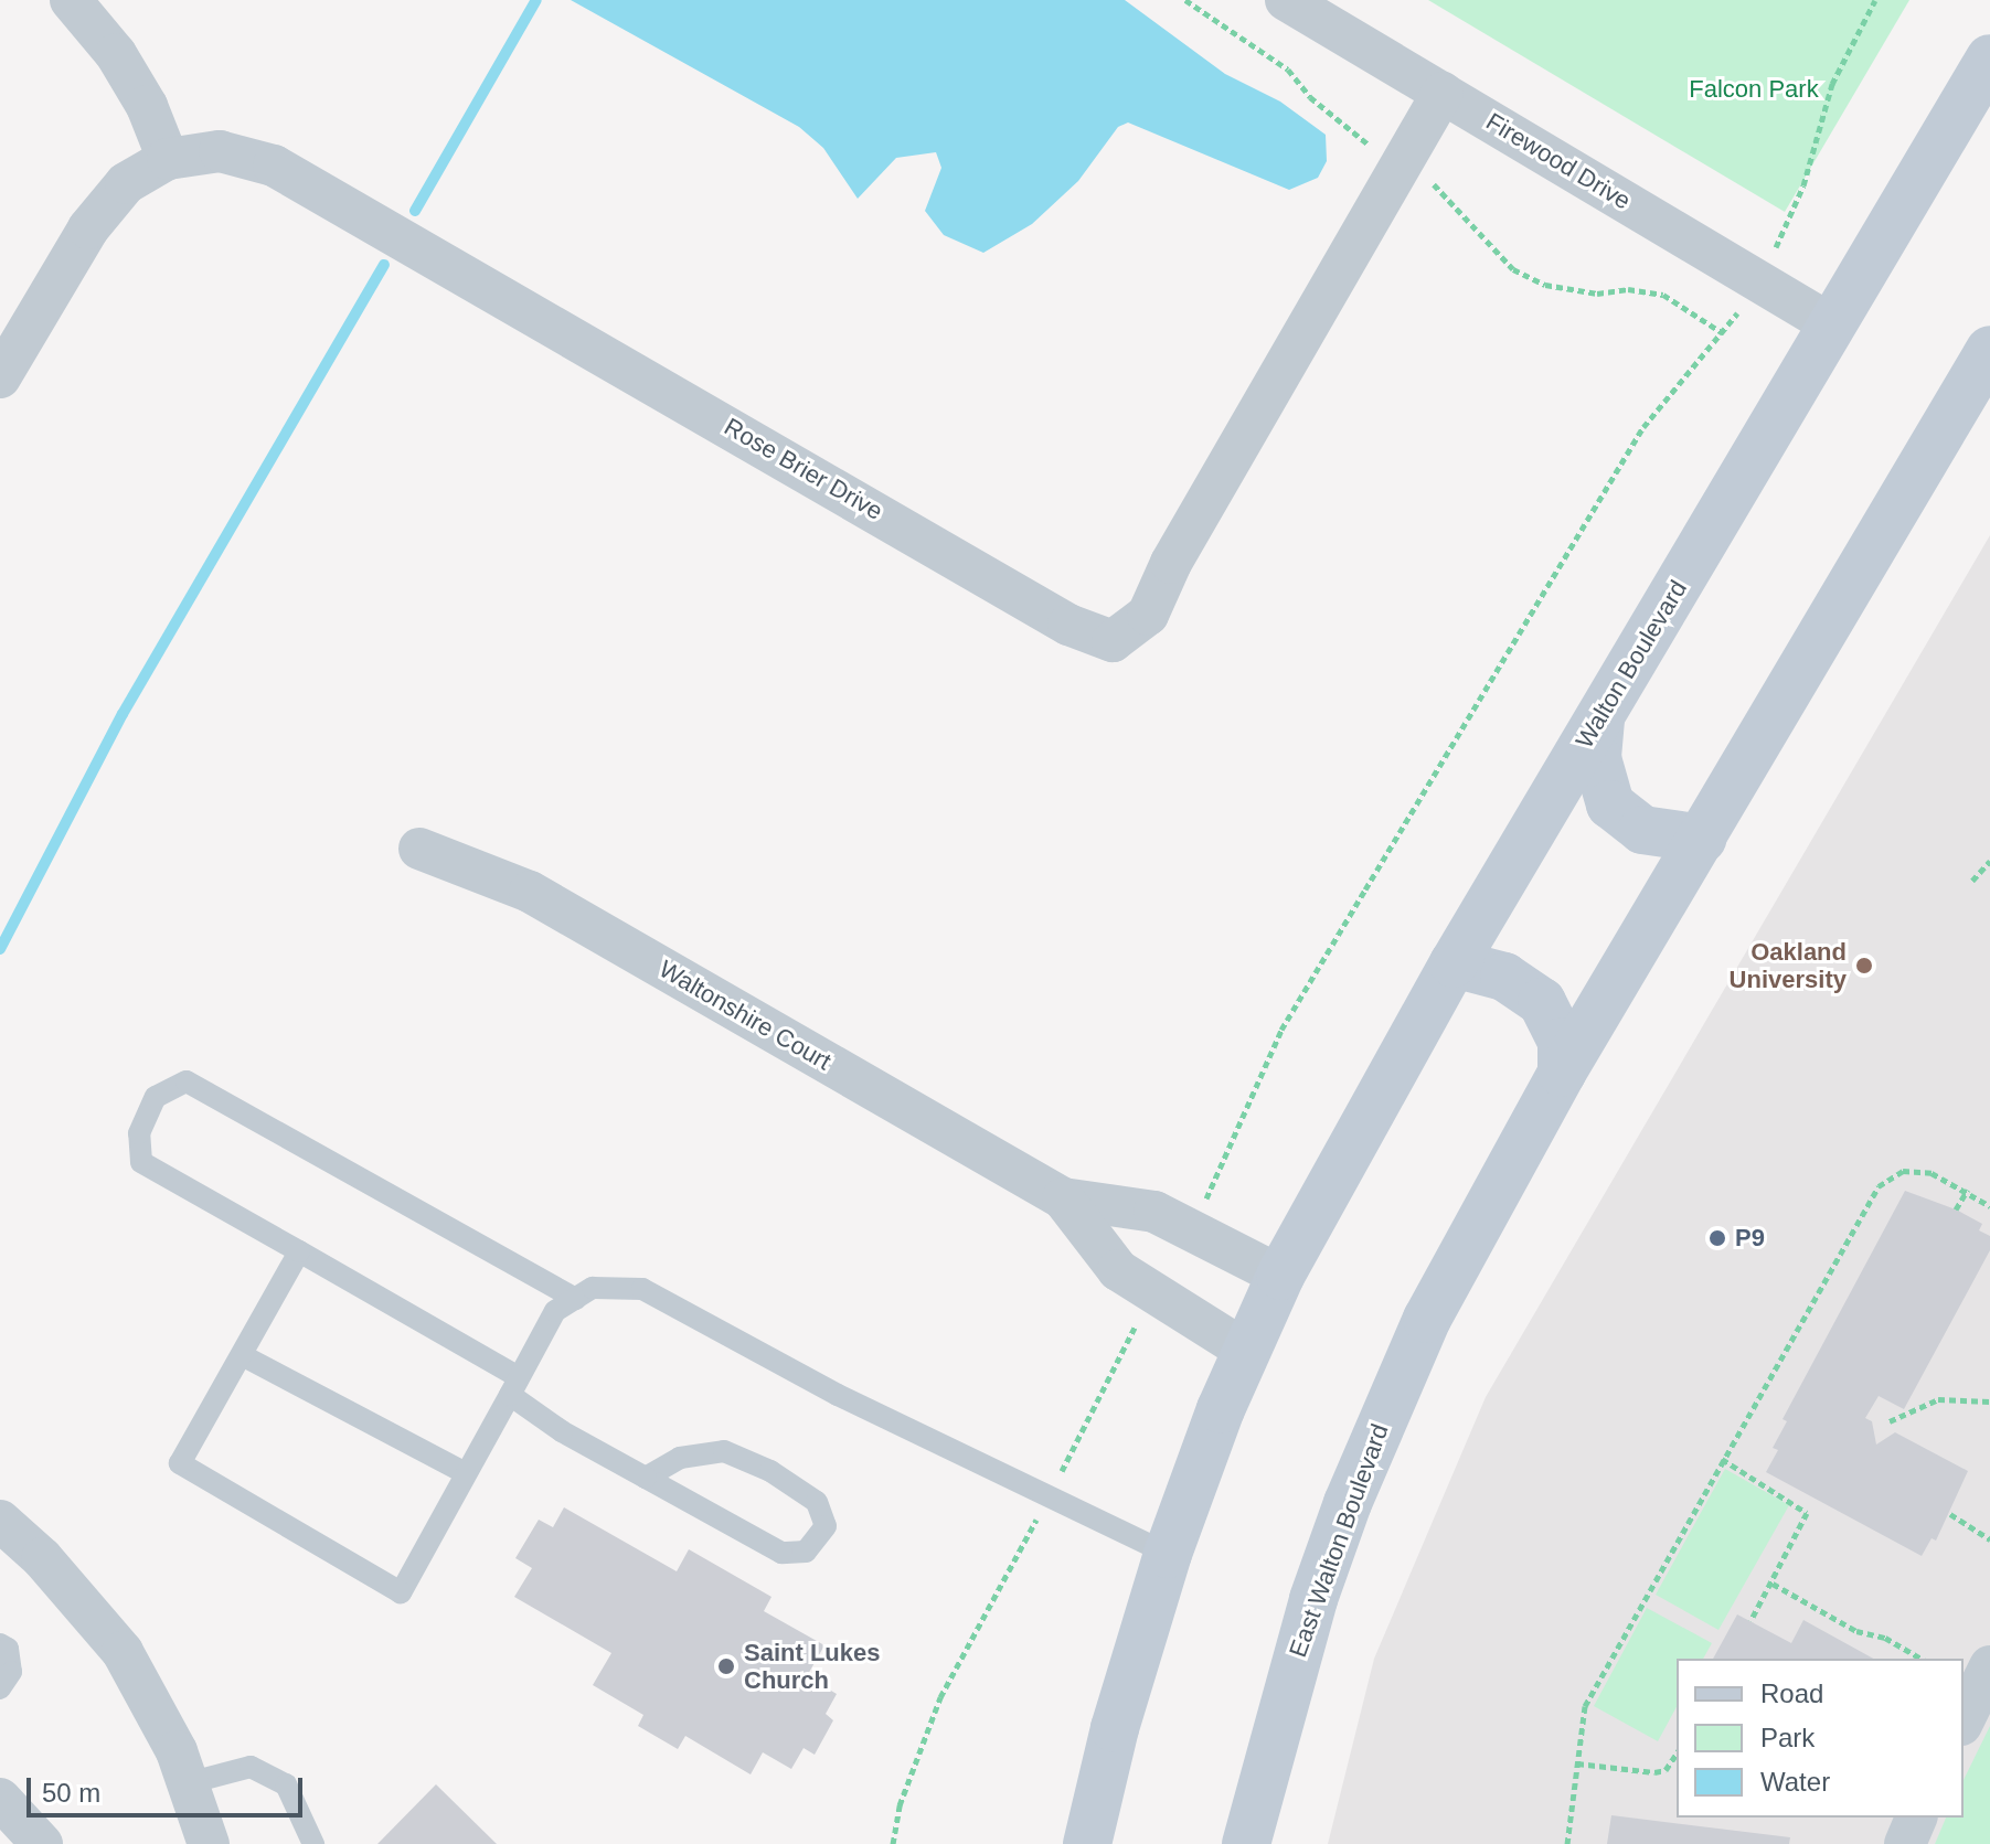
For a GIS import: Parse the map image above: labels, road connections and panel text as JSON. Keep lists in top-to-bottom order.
{
  "streets": {
    "main road": ["Walton Boulevard", "East Walton Boulevard"],
    "street": ["Firewood Drive", "Rose Brier Drive", "Waltonshire Court"]
  },
  "crossings": [
    ["Firewood Drive", "Rose Brier Drive"],
    ["Firewood Drive", "Walton Boulevard"],
    ["Walton Boulevard", "Waltonshire Court"]
  ],
  "parks": ["Falcon Park"],
  "places": ["Oakland University", "P9", "Saint Lukes Church"],
  "legend": ["Road", "Park", "Water"],
  "scale_bar": "50 m"
}
